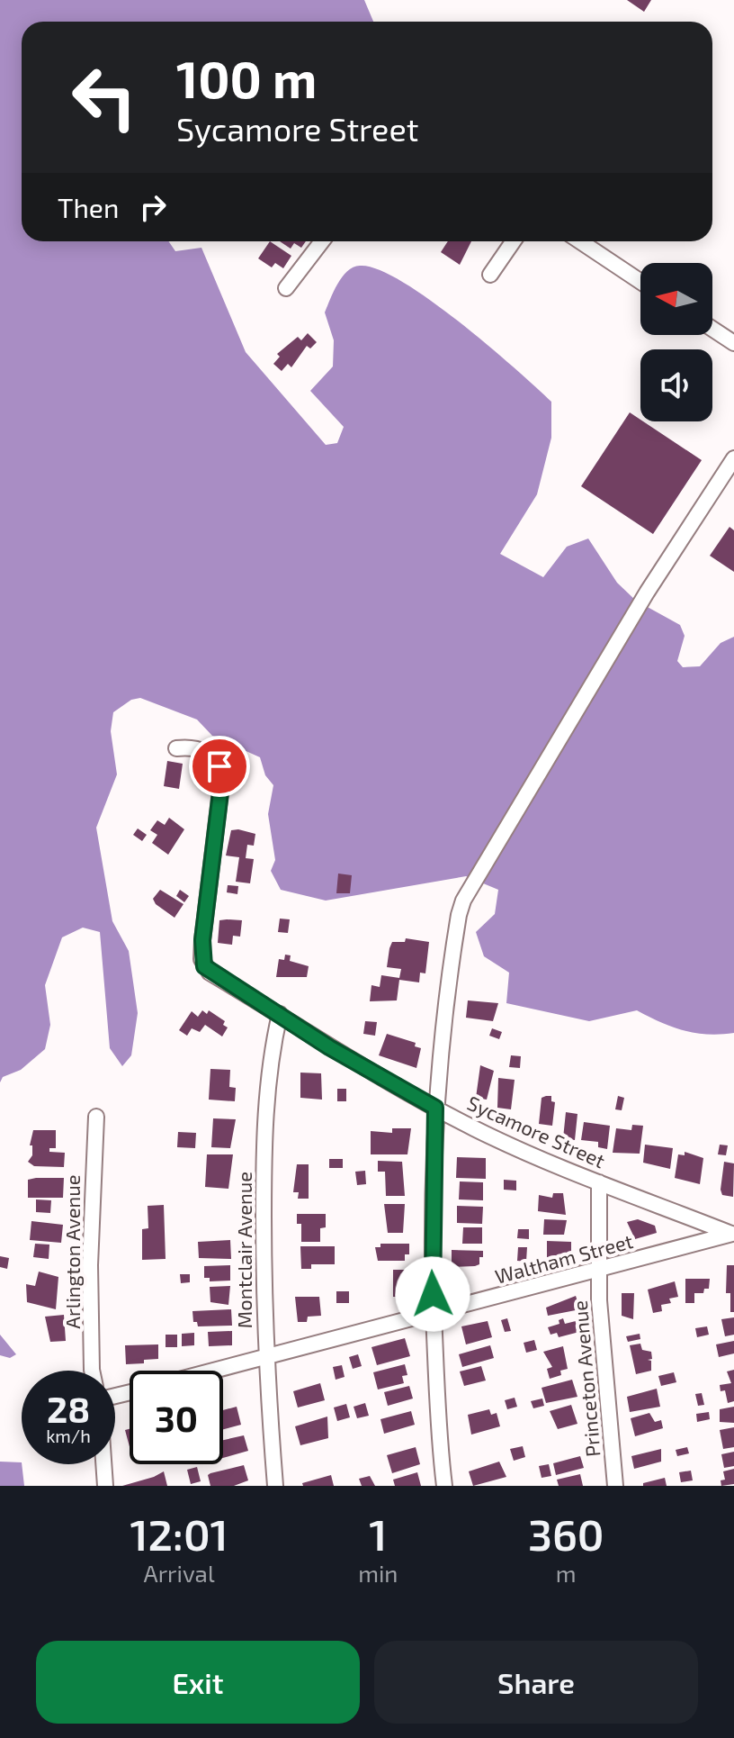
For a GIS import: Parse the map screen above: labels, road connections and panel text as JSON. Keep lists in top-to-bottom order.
{
  "streets": {
    "street": [
      "Sycamore Street",
      "Montclair Avenue",
      "Arlington Avenue",
      "Waltham Street",
      "Princeton Avenue"
    ]
  },
  "crossings": [
    ["Sycamore Street", "Montclair Avenue"],
    ["Sycamore Street", "Waltham Street"],
    ["Sycamore Street", "Princeton Avenue"],
    ["Montclair Avenue", "Waltham Street"],
    ["Waltham Street", "Princeton Avenue"]
  ],
  "north": "left",
  "page": {
    "turn": ["100 m", "Sycamore Street"],
    "then": "Then",
    "speed": "28 km/h",
    "limit": "30",
    "eta": [
      "12:01",
      "Arrival",
      "1",
      "min",
      "360",
      "m"
    ],
    "buttons": ["Exit", "Share"]
  }
}
